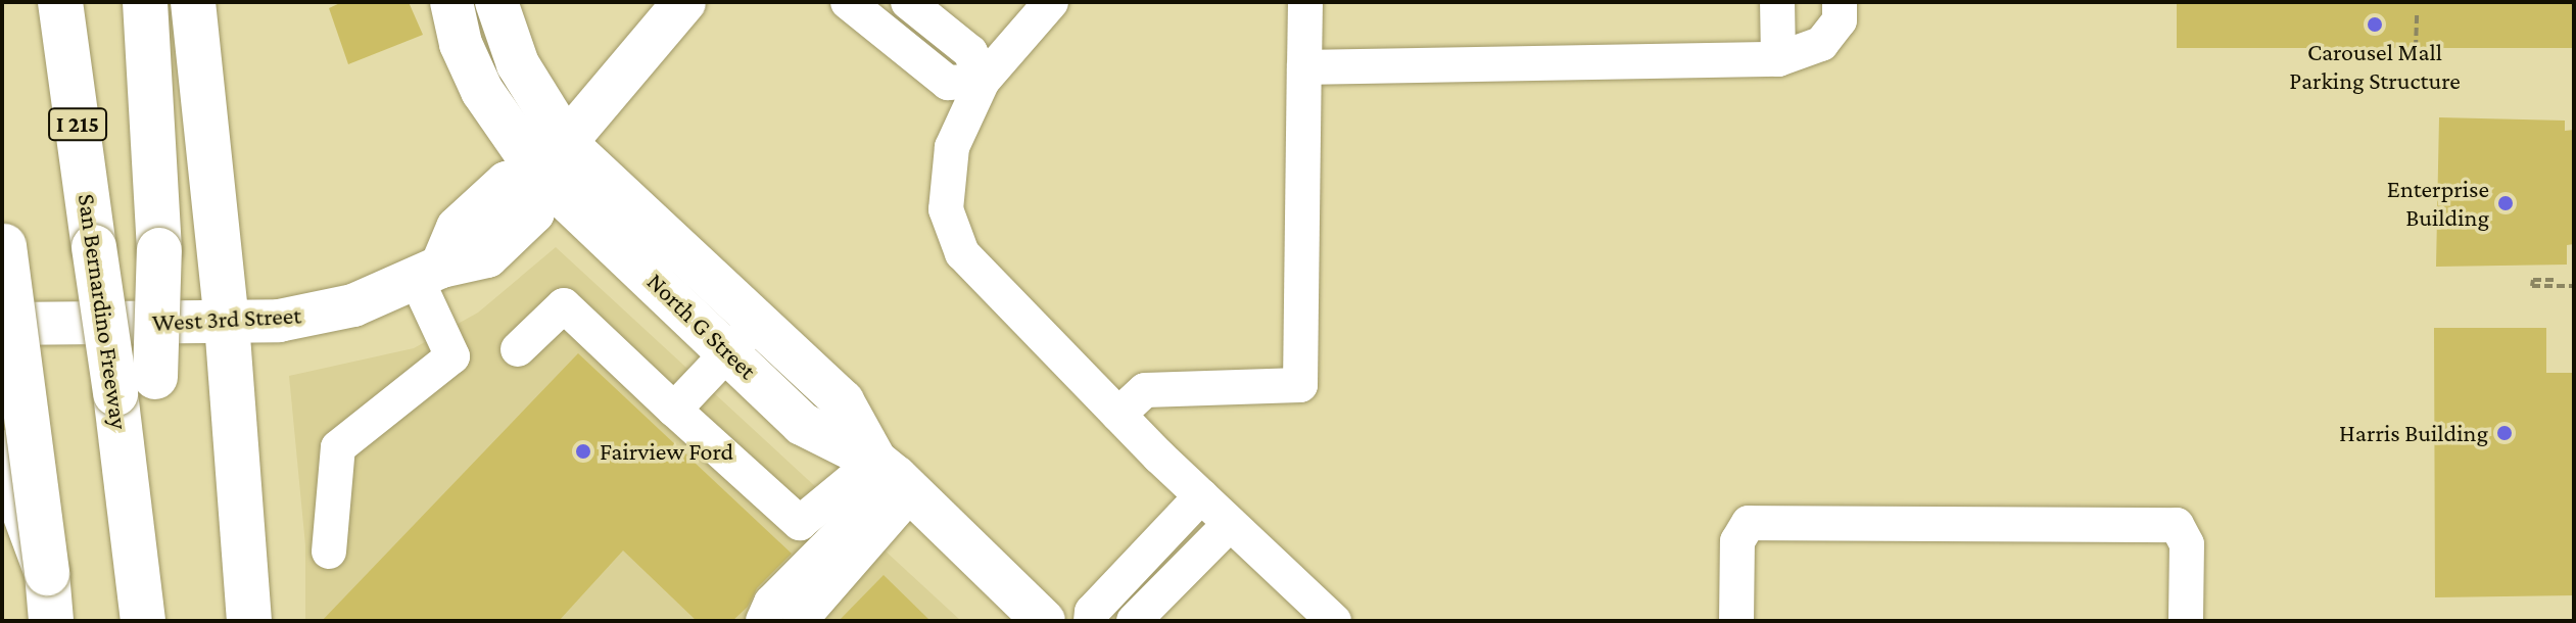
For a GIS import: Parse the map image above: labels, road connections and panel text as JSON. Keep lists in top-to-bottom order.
{
  "streets": {
    "highway": ["I 215", "San Bernardino Freeway"],
    "main road": ["West 3rd Street", "North G Street"]
  },
  "places": [
    "Carousel Mall Parking Structure",
    "Enterprise Building",
    "Harris Building",
    "Fairview Ford"
  ]
}
